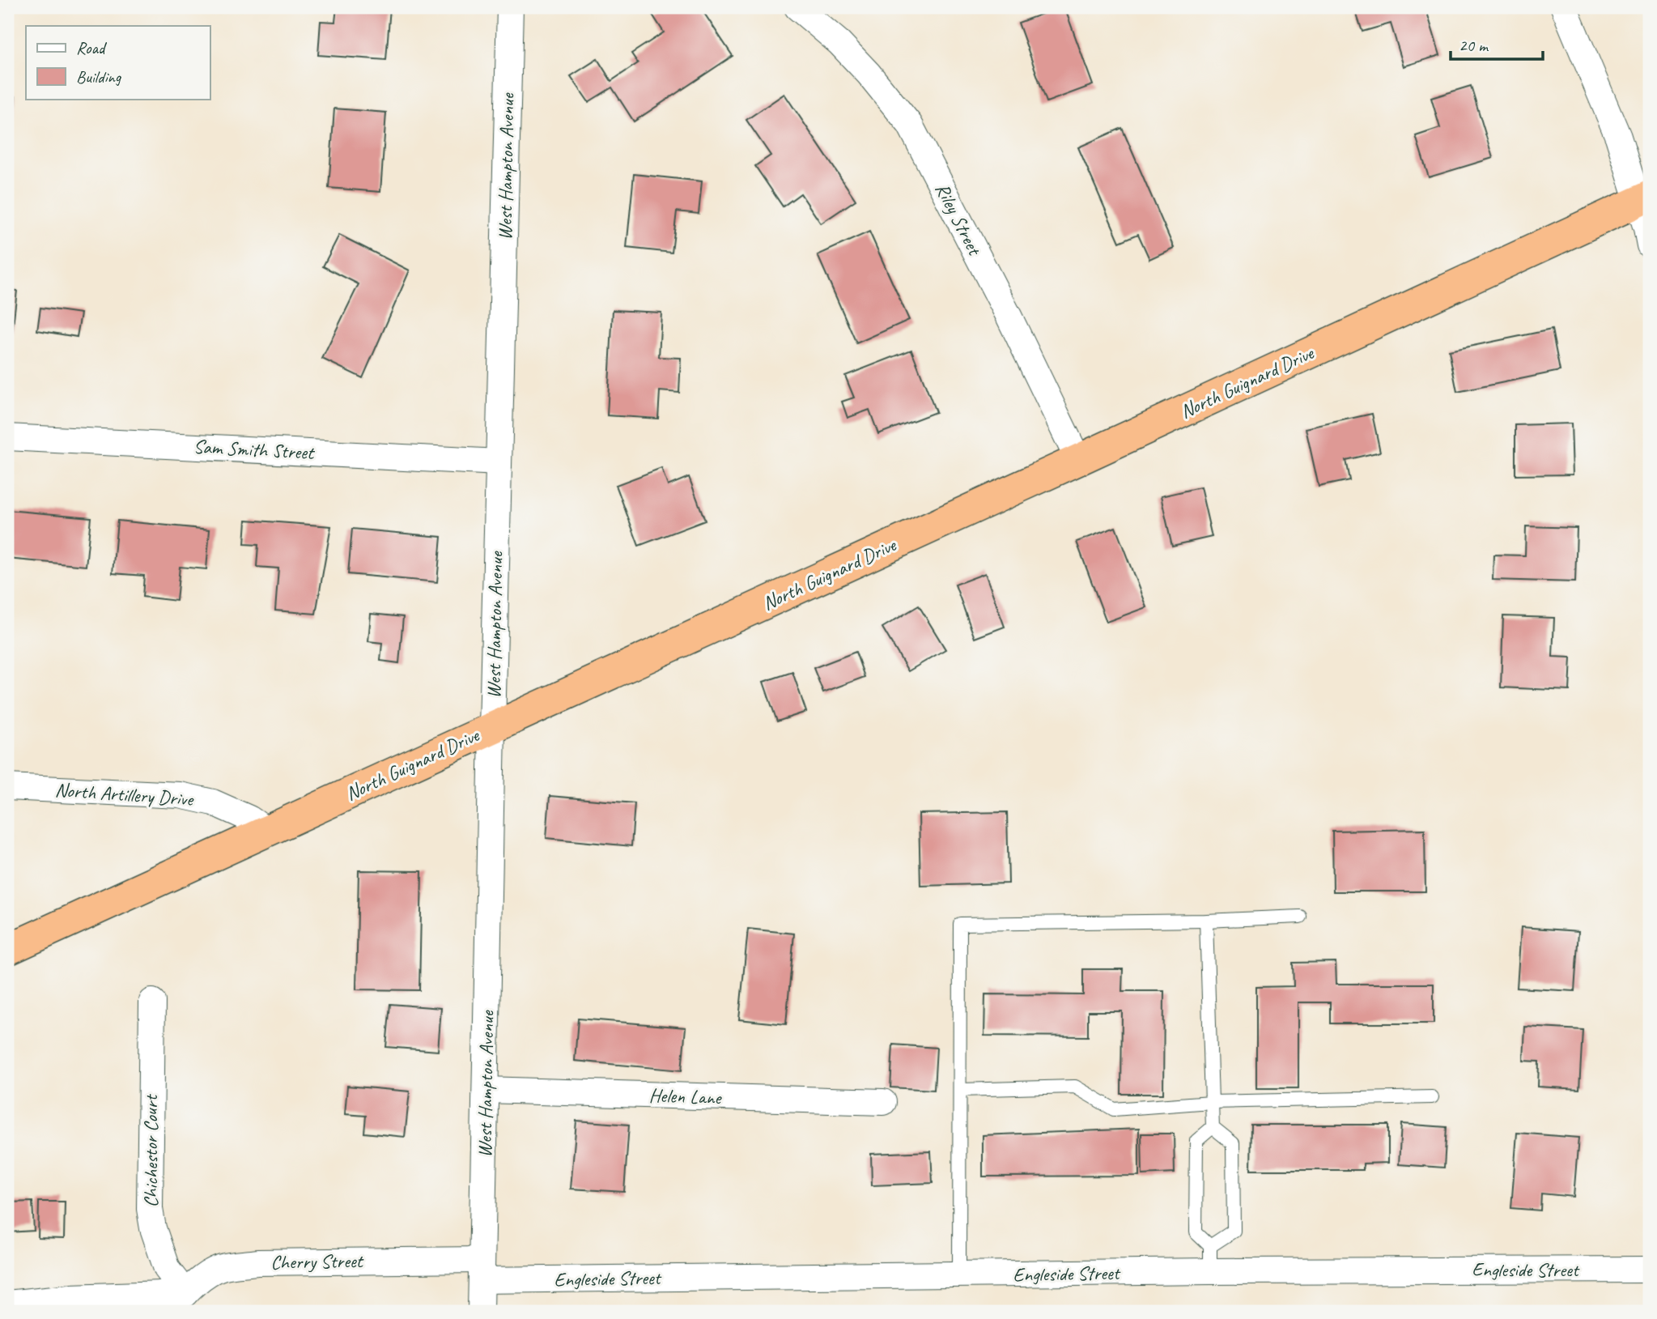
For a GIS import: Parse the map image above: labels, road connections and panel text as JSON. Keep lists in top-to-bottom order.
{
  "streets": {
    "highway": ["North Guignard Drive"],
    "street": [
      "West Hampton Avenue",
      "Riley Street",
      "Sam Smith Street",
      "North Artillery Drive",
      "Helen Lane",
      "Chichestor Court",
      "Cherry Street",
      "Engleside Street"
    ]
  },
  "crossings": [
    ["West Hampton Avenue", "North Guignard Drive"],
    ["West Hampton Avenue", "Sam Smith Street"],
    ["West Hampton Avenue", "Helen Lane"],
    ["West Hampton Avenue", "Cherry Street"],
    ["West Hampton Avenue", "Engleside Street"],
    ["Riley Street", "North Guignard Drive"],
    ["North Guignard Drive", "North Artillery Drive"],
    ["Chichestor Court", "Cherry Street"],
    ["Cherry Street", "Engleside Street"]
  ],
  "legend": ["Road", "Building"],
  "scale_bar": "20 m"
}
